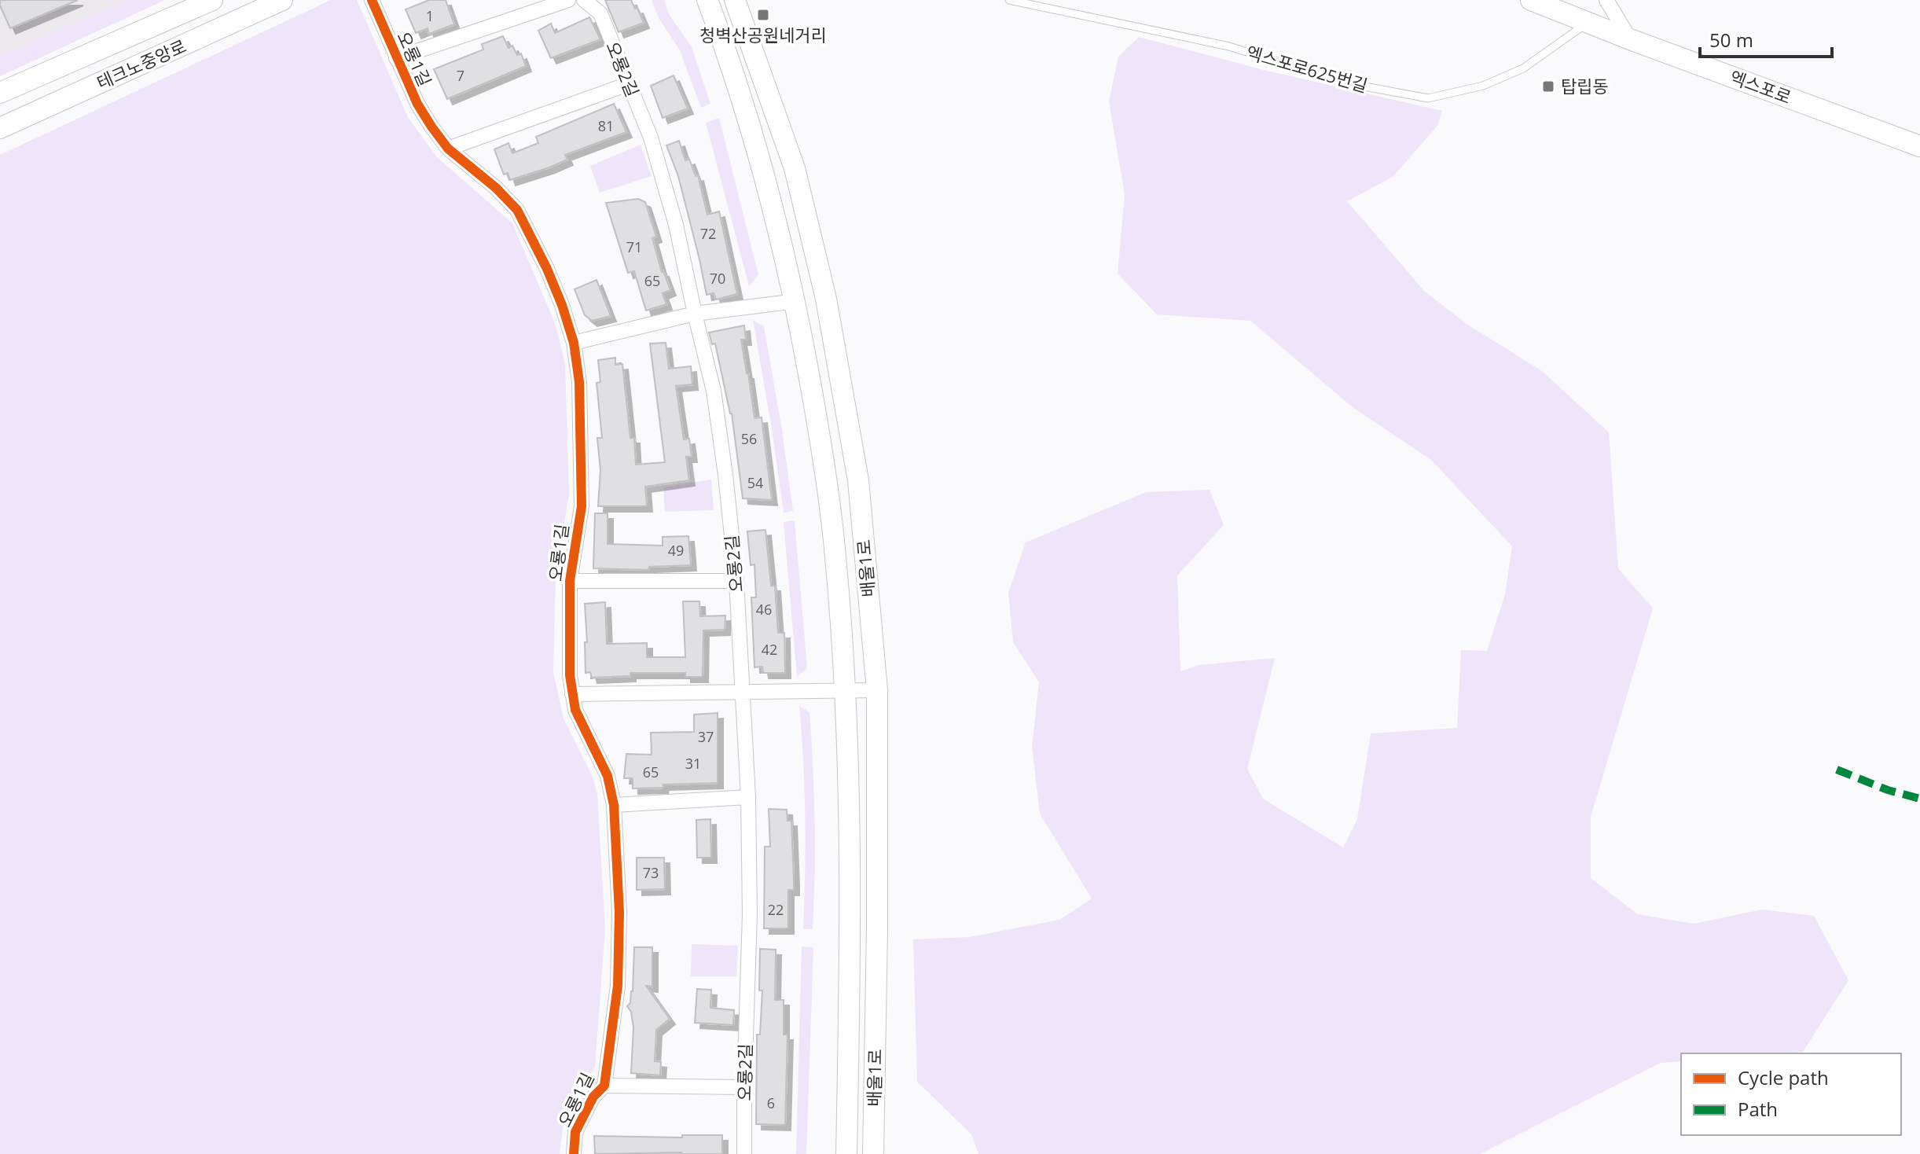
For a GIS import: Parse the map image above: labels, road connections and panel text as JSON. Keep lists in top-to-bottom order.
{
  "streets": {
    "main road": ["테크노중앙로", "엑스포로", "배울1로"],
    "street": ["오룡1길", "오룡2길"],
    "lane": ["엑스포로625번길"]
  },
  "crossings": [
    ["엑스포로625번길", "엑스포로"]
  ],
  "places": {
    "transit": ["청벽산공원네거리", "탑립동"]
  },
  "house_numbers": [
    "1",
    "7",
    "81",
    "72",
    "71",
    "70",
    "65",
    "56",
    "54",
    "49",
    "46",
    "42",
    "37",
    "31",
    "65",
    "73",
    "22",
    "6"
  ],
  "legend": ["Cycle path", "Path"],
  "scale_bar": "50 m"
}
